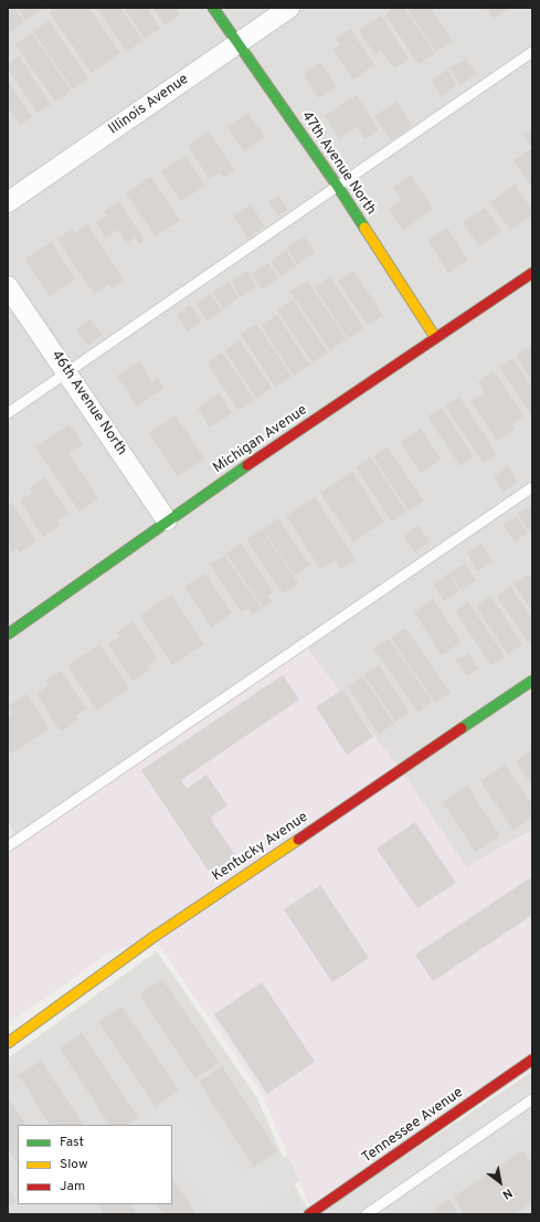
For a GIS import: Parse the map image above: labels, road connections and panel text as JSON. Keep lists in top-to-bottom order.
{
  "streets": {
    "street": [
      "Illinois Avenue",
      "47th Avenue North",
      "46th Avenue North",
      "Michigan Avenue",
      "Kentucky Avenue",
      "Tennessee Avenue"
    ]
  },
  "crossings": [
    ["Illinois Avenue", "47th Avenue North"],
    ["47th Avenue North", "Michigan Avenue"],
    ["46th Avenue North", "Michigan Avenue"]
  ],
  "legend": ["Fast", "Slow", "Jam"],
  "north": "bottom right"
}
